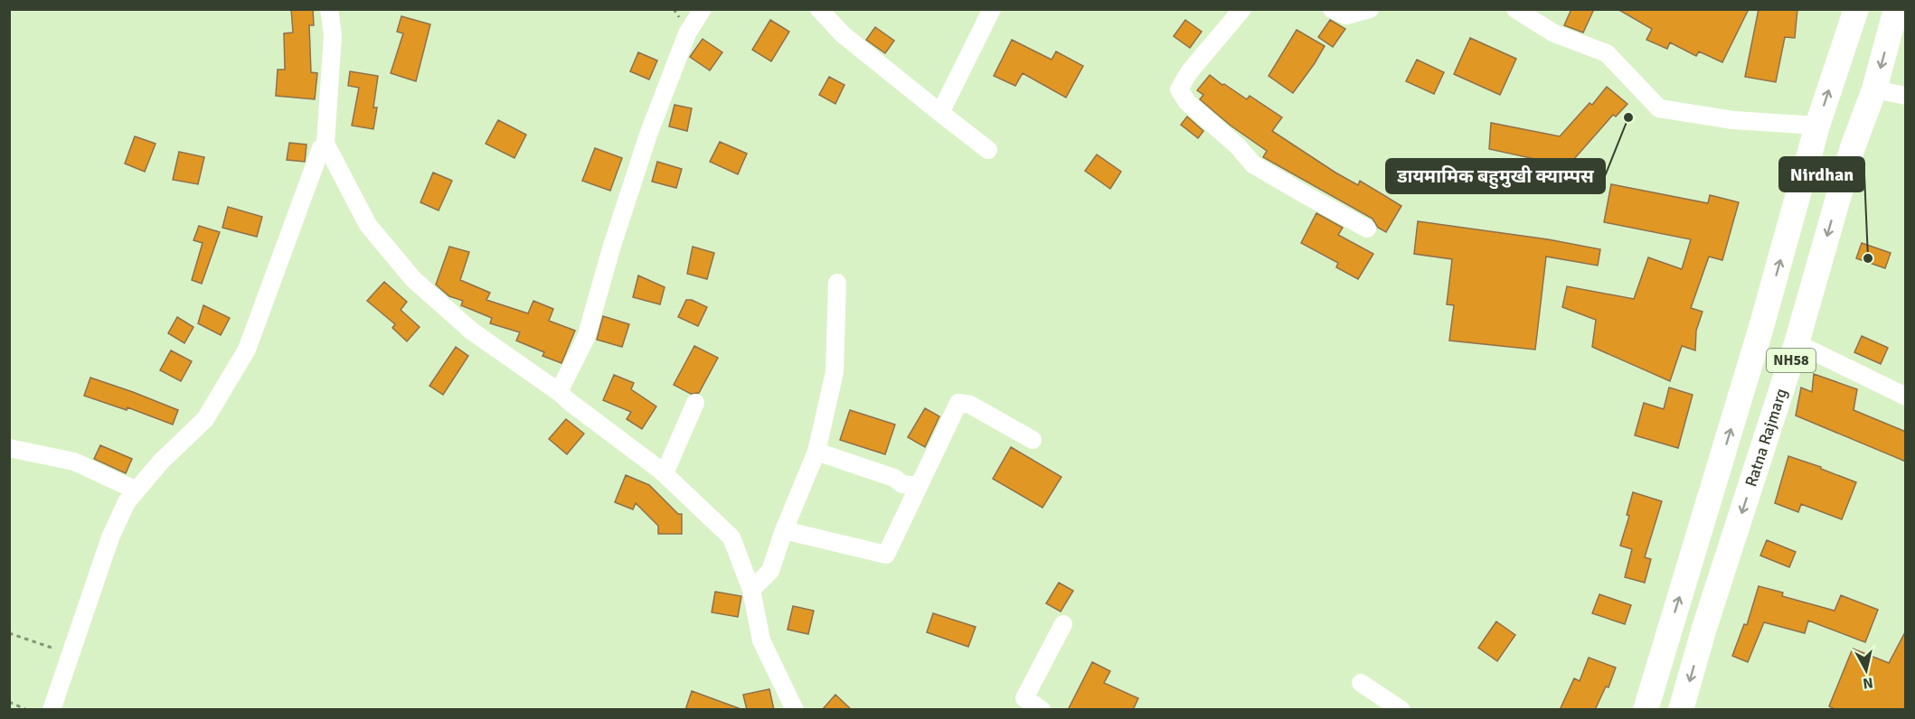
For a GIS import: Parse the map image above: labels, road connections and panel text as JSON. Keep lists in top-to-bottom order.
{
  "streets": {
    "highway": ["NH58", "Ratna Rajmarg"]
  },
  "places": ["डायमामिक बहुमुखी क्याम्पस", "Nirdhan"],
  "north": "bottom"
}
